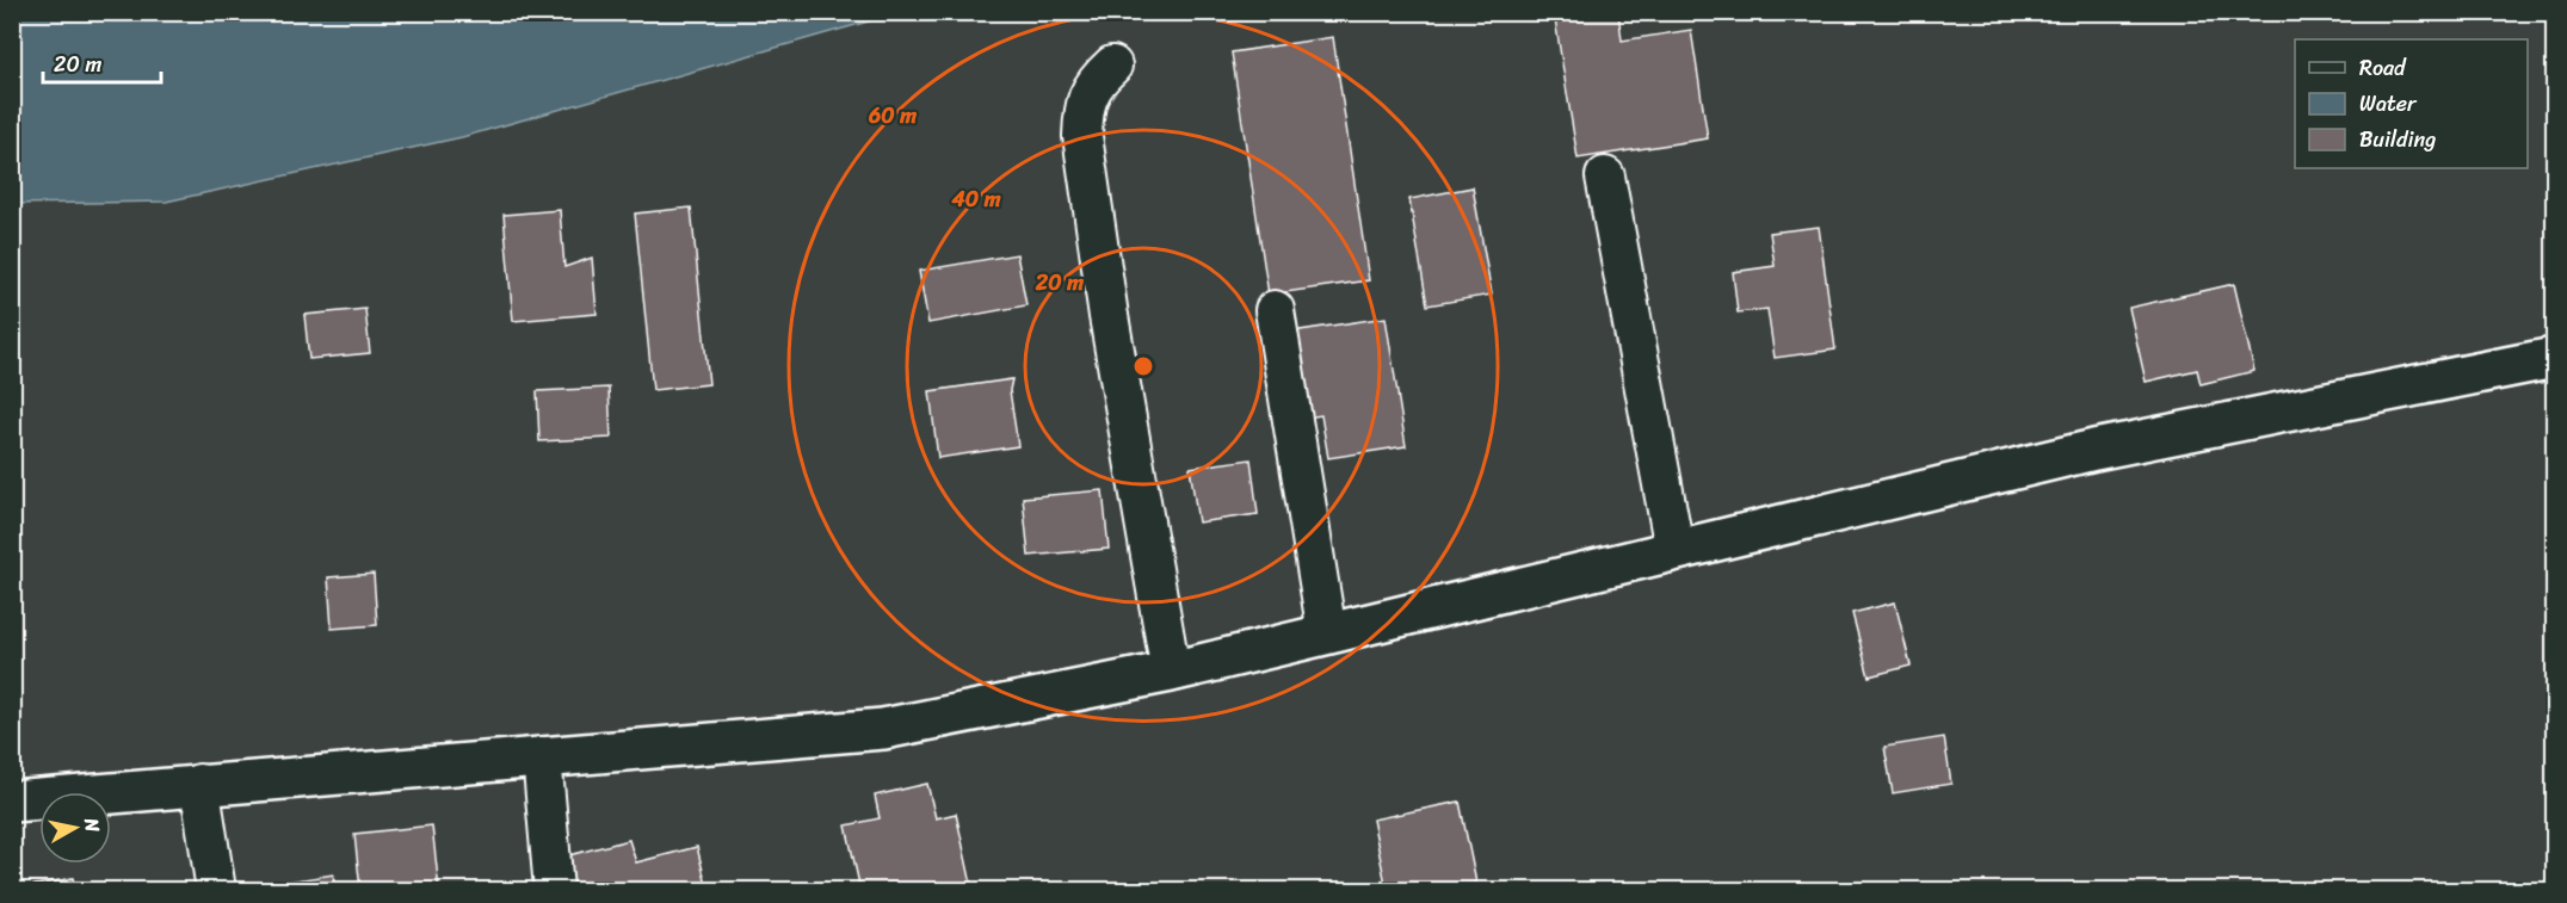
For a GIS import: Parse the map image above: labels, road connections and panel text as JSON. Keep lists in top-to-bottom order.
{
  "legend": ["Road", "Water", "Building"],
  "scale_bar": "20 m",
  "north": "right",
  "rings": ["60 m", "40 m", "20 m"]
}
